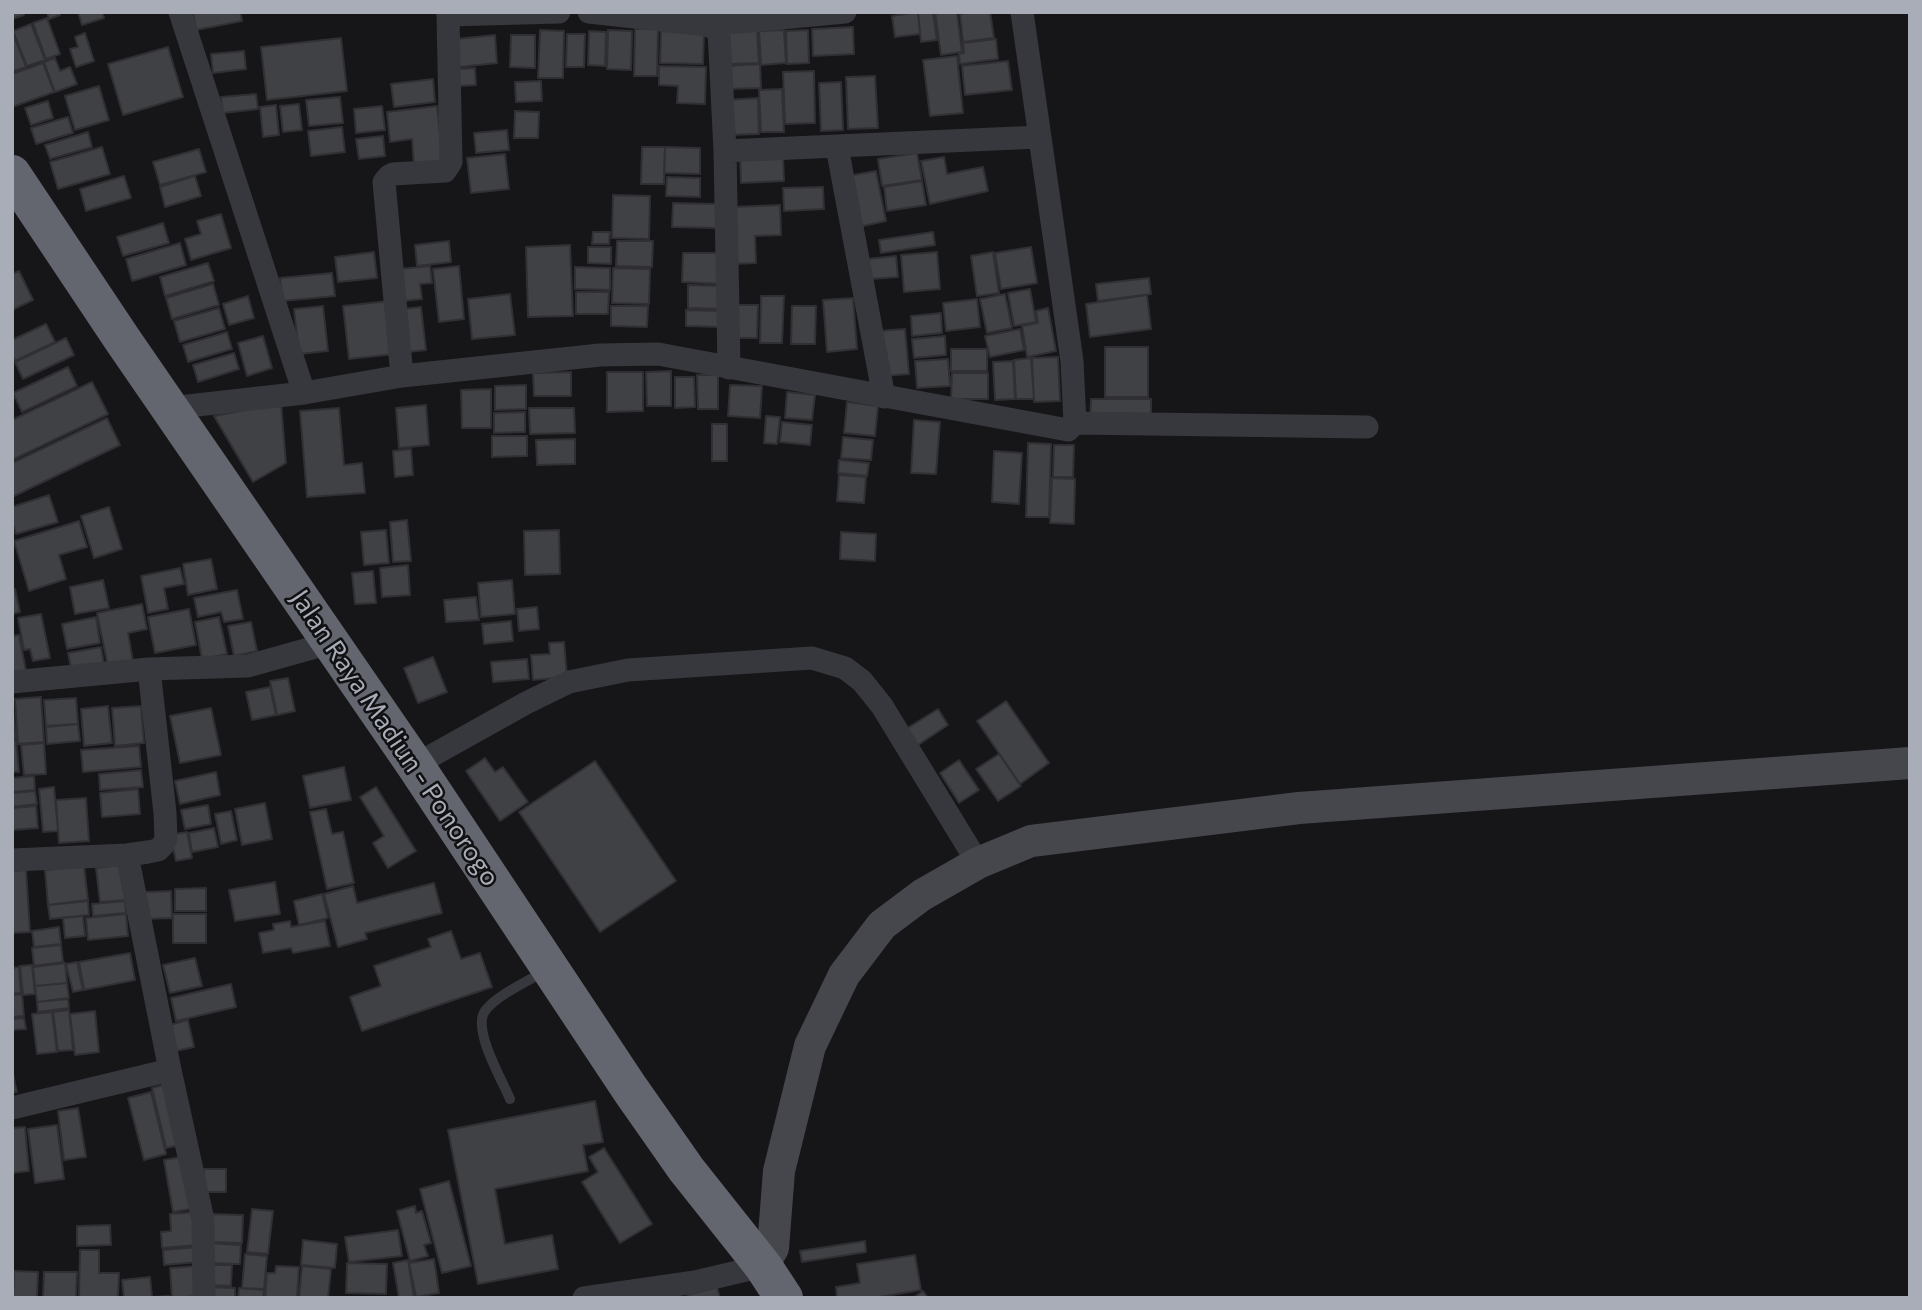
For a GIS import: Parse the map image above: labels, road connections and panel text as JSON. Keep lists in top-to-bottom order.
{
  "streets": {
    "highway": ["Jalan Raya Madiun - Ponorogo"]
  }
}
